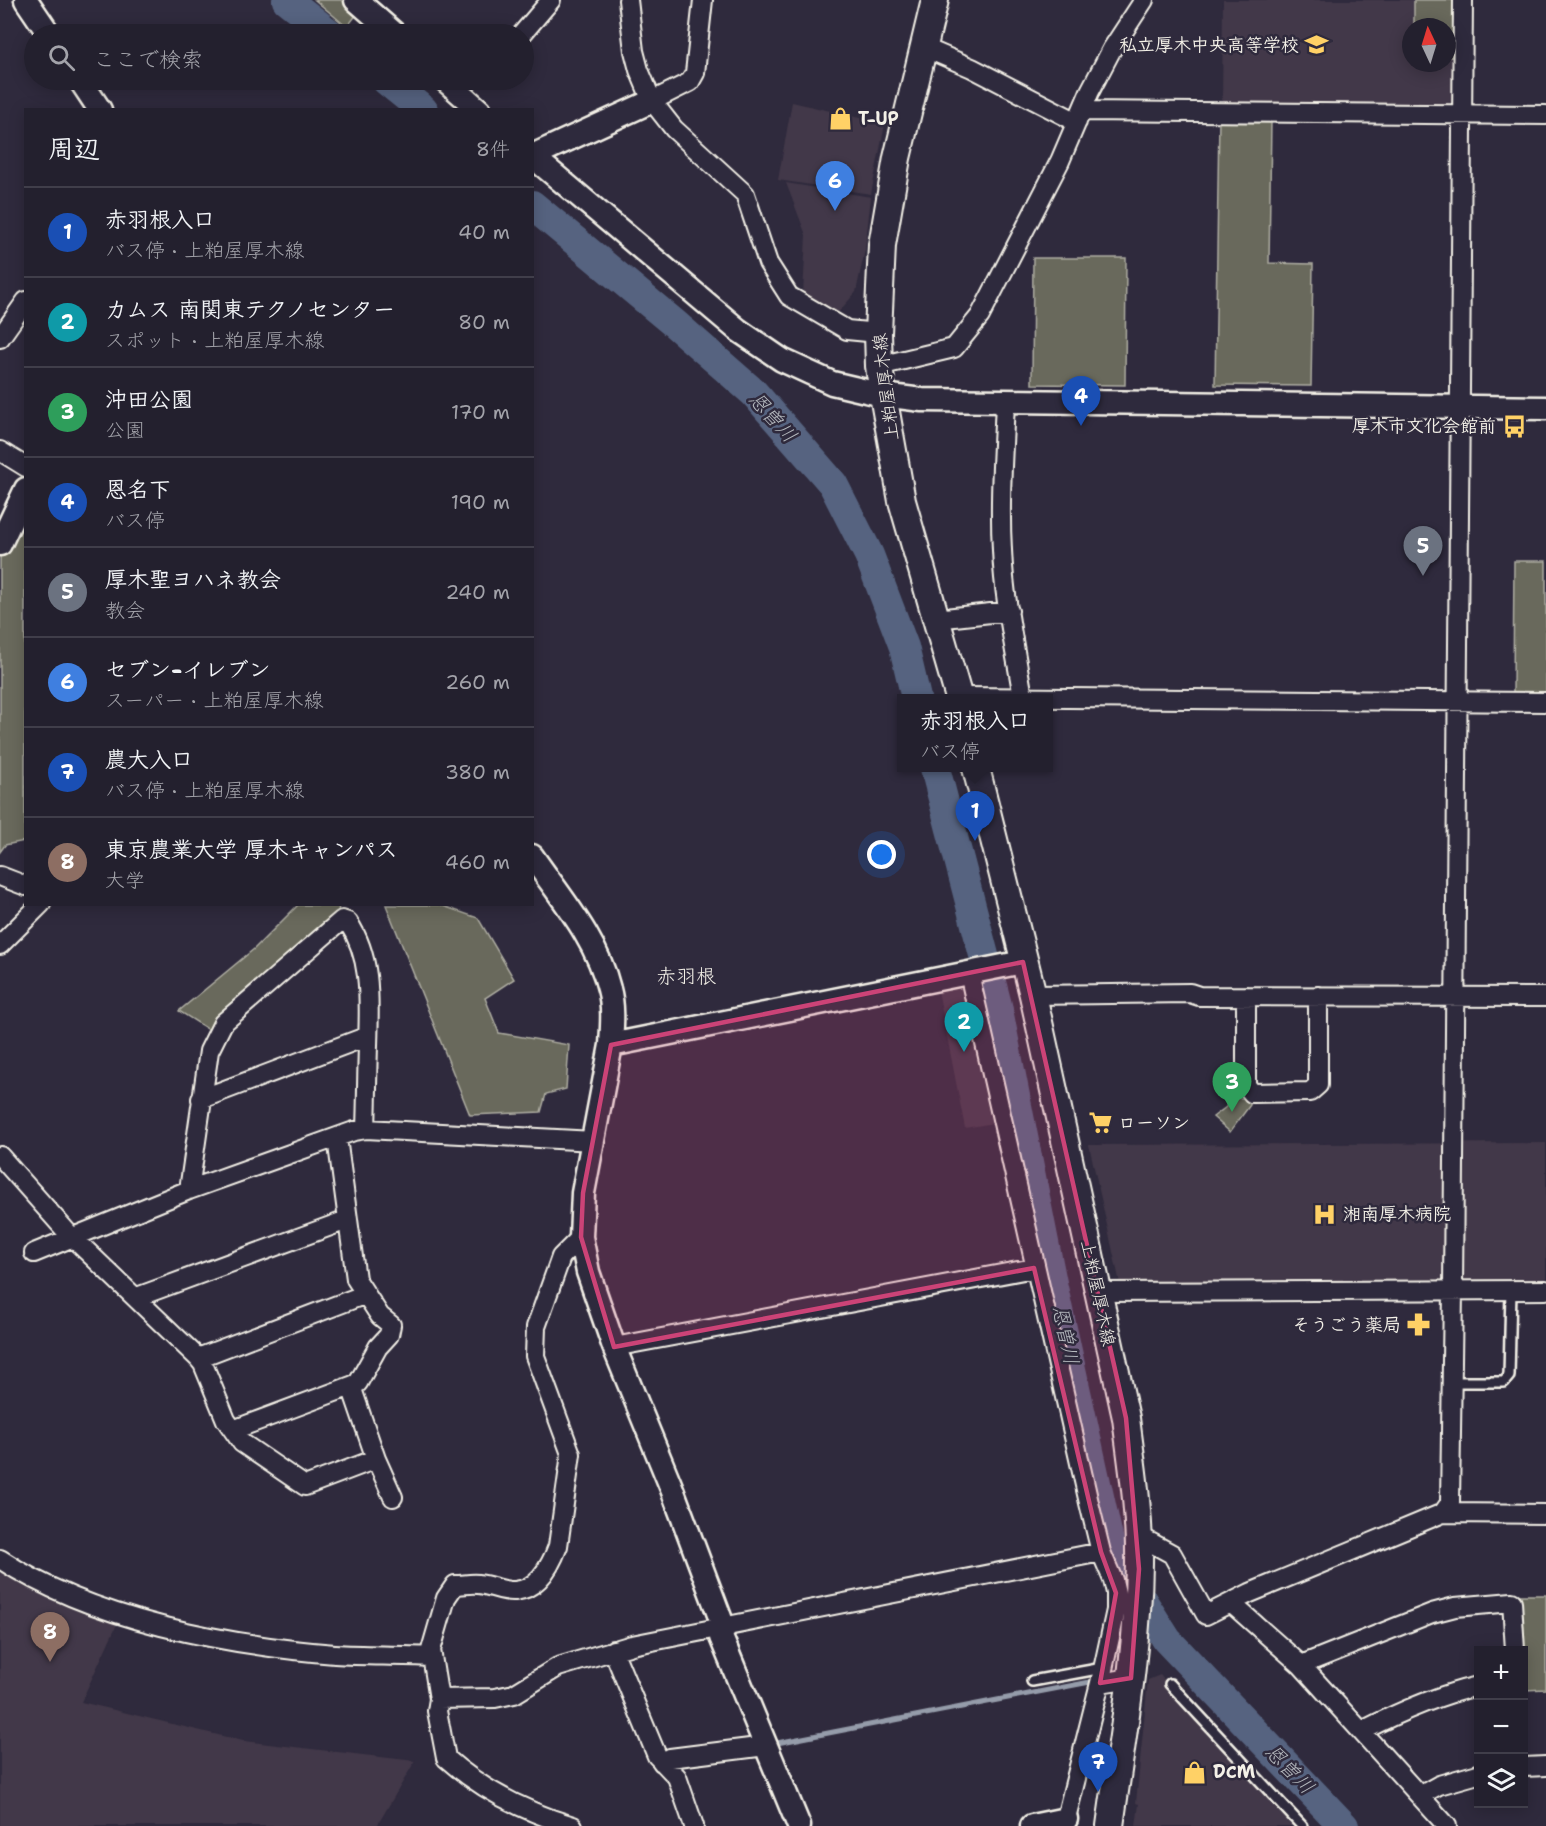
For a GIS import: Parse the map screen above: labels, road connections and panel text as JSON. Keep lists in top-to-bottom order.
{
  "streets": {
    "main road": ["上粕屋厚木線"]
  },
  "districts": ["赤羽根"],
  "water": ["恩曽川"],
  "places": {
    "school or university": ["私立厚木中央高等学校"],
    "shop": ["T-UP", "DCM"],
    "bus stop": ["厚木市文化会館前"],
    "supermarket": ["ローソン"],
    "hospital": ["湘南厚木病院"],
    "pharmacy": ["そうごう薬局"]
  },
  "north": "top",
  "page": {
    "search": "ここで検索",
    "heading": ["周辺", "8件"],
    "pins": [
      "6",
      "4",
      "5",
      "1",
      "2",
      "3",
      "8",
      "7"
    ],
    "list": [
      {
        "mark": "1",
        "name": "赤羽根入口",
        "note": "バス停 · 上粕屋厚木線",
        "value": "40 m"
      },
      {
        "mark": "2",
        "name": "カムス 南関東テクノセンター",
        "note": "スポット · 上粕屋厚木線",
        "value": "80 m"
      },
      {
        "mark": "3",
        "name": "沖田公園",
        "note": "公園",
        "value": "170 m"
      },
      {
        "mark": "4",
        "name": "恩名下",
        "note": "バス停",
        "value": "190 m"
      },
      {
        "mark": "5",
        "name": "厚木聖ヨハネ教会",
        "note": "教会",
        "value": "240 m"
      },
      {
        "mark": "6",
        "name": "セブン-イレブン",
        "note": "スーパー · 上粕屋厚木線",
        "value": "260 m"
      },
      {
        "mark": "7",
        "name": "農大入口",
        "note": "バス停 · 上粕屋厚木線",
        "value": "380 m"
      },
      {
        "mark": "8",
        "name": "東京農業大学 厚木キャンパス",
        "note": "大学",
        "value": "460 m"
      }
    ],
    "popup": ["赤羽根入口", "バス停"],
    "map_buttons": ["+", "−"]
  }
}
